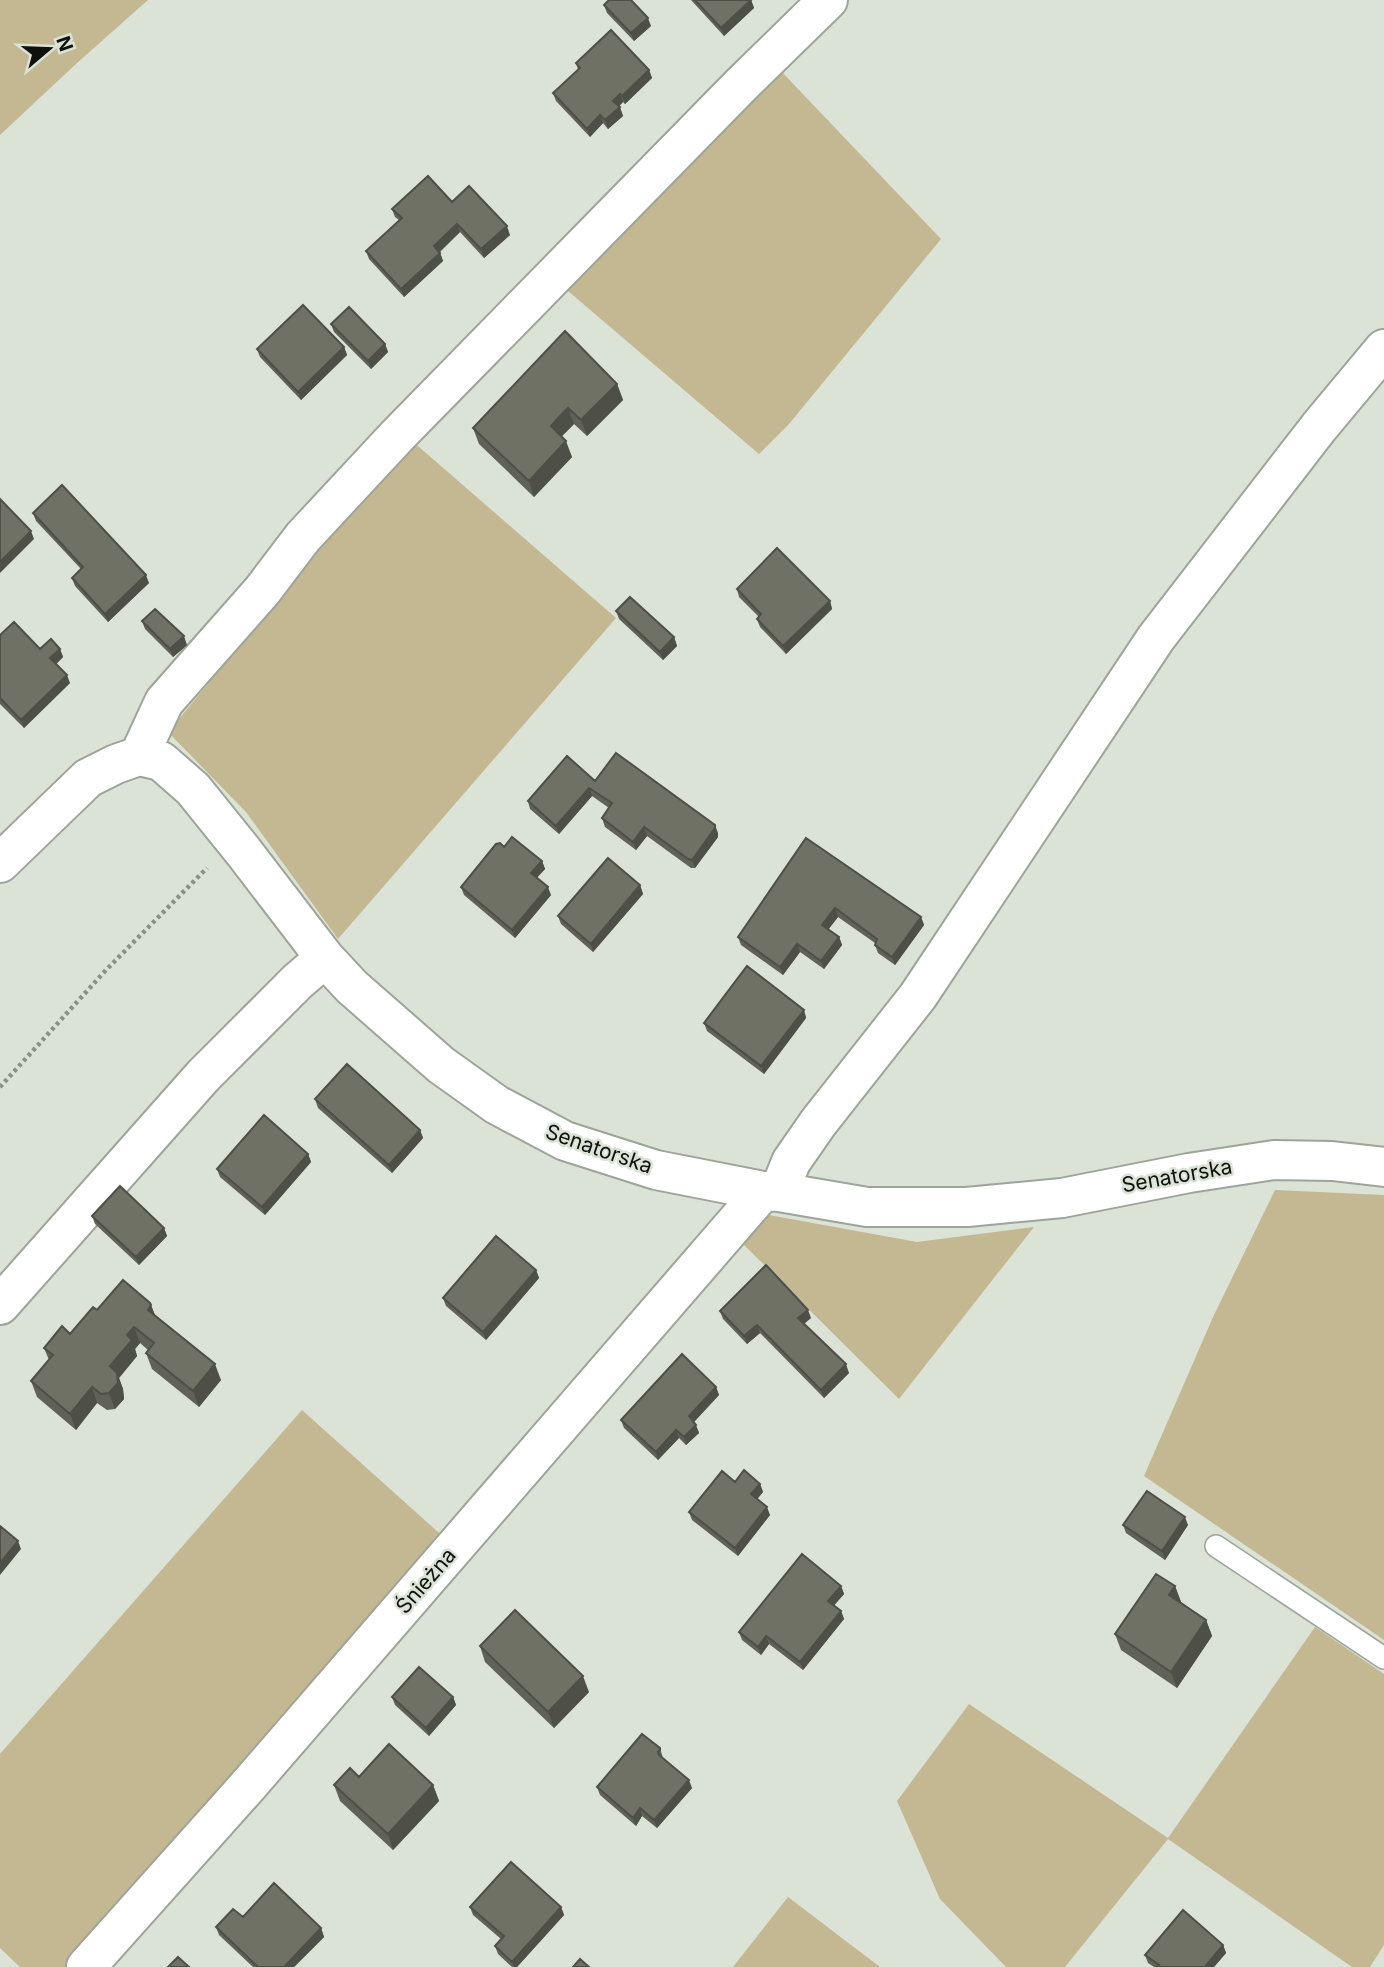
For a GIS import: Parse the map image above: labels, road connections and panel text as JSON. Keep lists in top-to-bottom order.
{
  "streets": {
    "street": ["Senatorska", "Śnieżna"]
  },
  "crossings": [
    ["Senatorska", "Śnieżna"]
  ],
  "north": "right"
}
